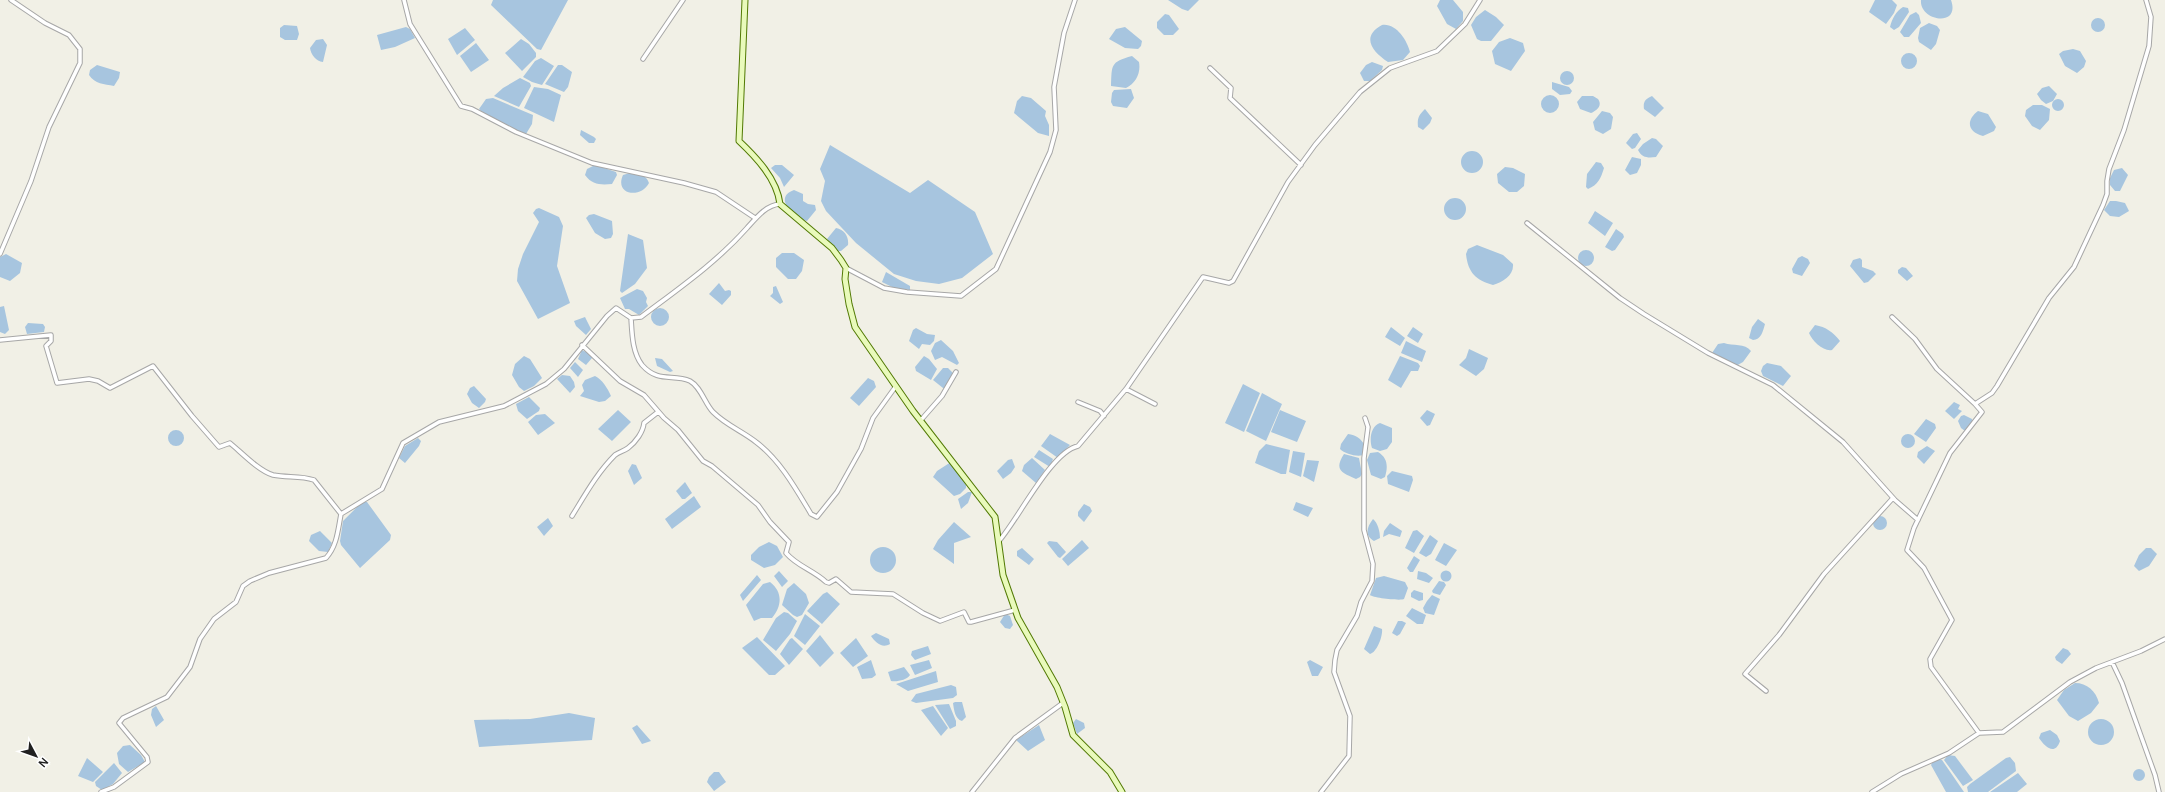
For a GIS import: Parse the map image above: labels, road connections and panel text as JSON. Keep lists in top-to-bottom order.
{
  "north": "bottom right"
}
